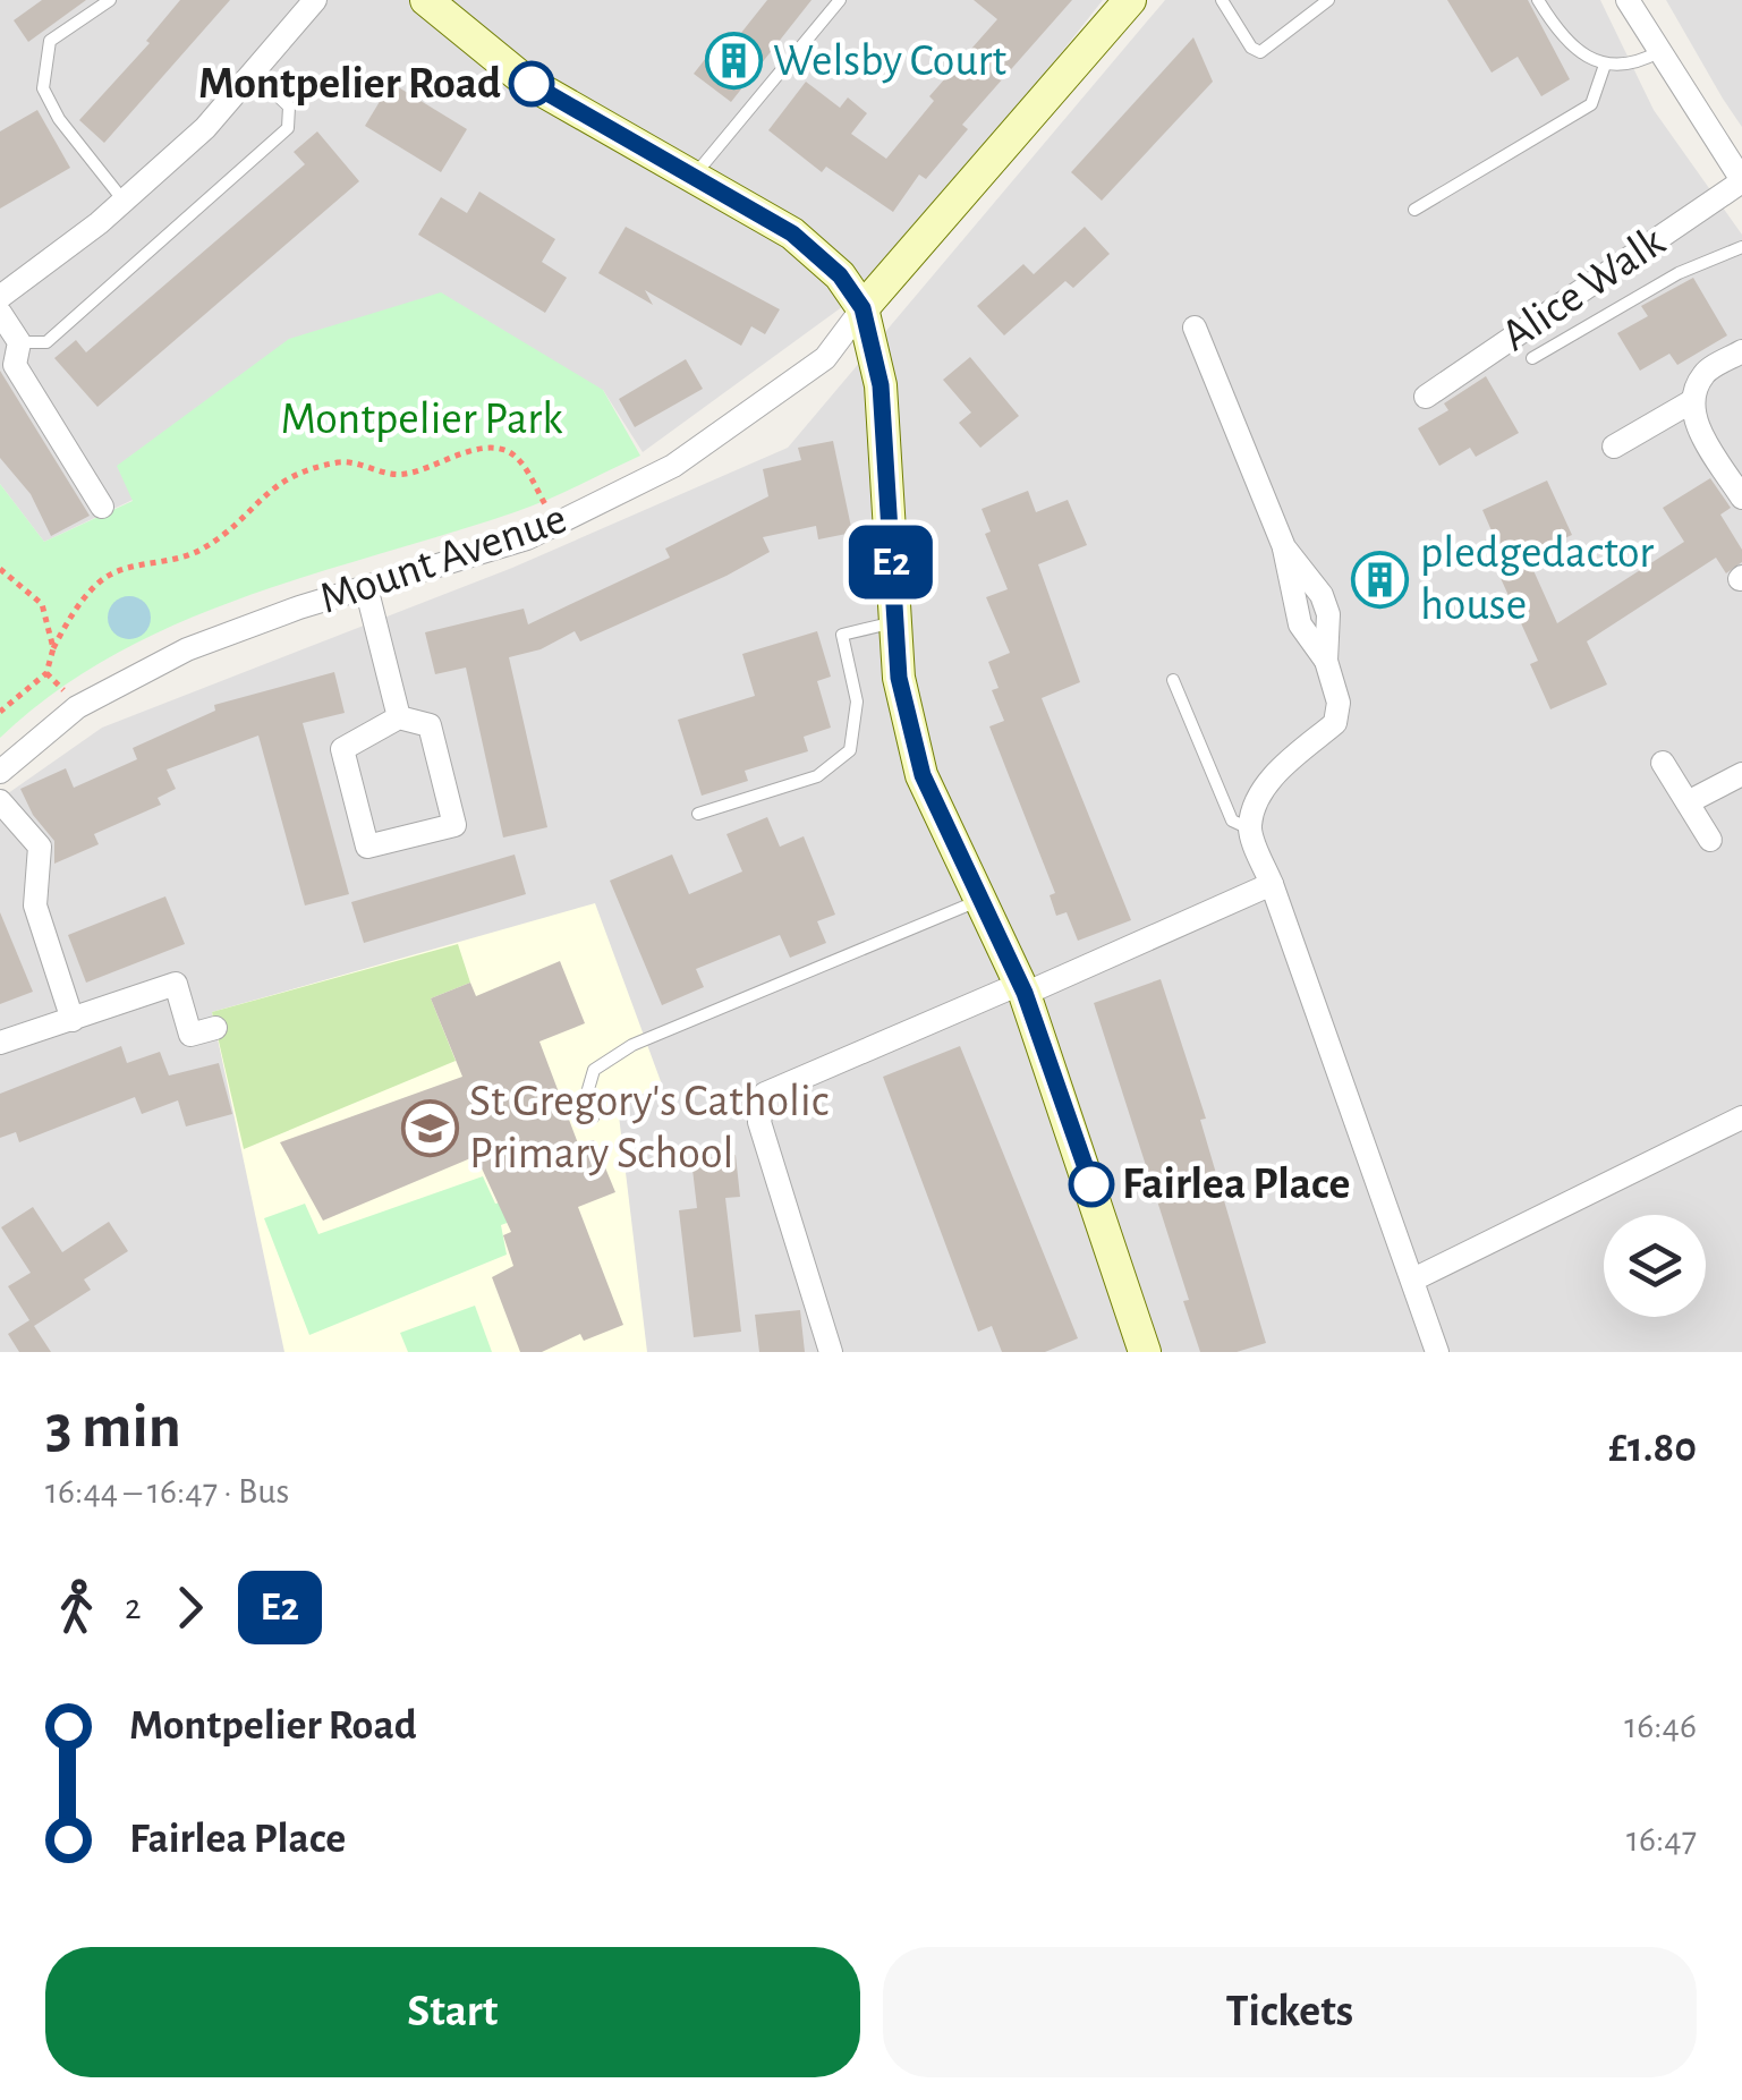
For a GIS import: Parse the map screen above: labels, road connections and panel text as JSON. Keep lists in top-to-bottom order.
{
  "streets": {
    "street": ["Alice Walk", "Mount Avenue"]
  },
  "parks": ["Montpelier Park"],
  "places": {
    "building": ["Welsby Court", "pledgedactor house"],
    "other": ["Montpelier Road", "Fairlea Place"],
    "school or university": ["St Gregory's Catholic Primary School"]
  },
  "lines": ["bus line E2"],
  "page": {
    "on_map": "E2",
    "heading": ["3 min", "16:44 – 16:47 · Bus", "£1.80"],
    "legs": ["2", "E2"],
    "list": [
      {
        "name": "Montpelier Road",
        "value": "16:46"
      },
      {
        "name": "Fairlea Place",
        "value": "16:47"
      }
    ],
    "buttons": ["Start", "Tickets"]
  }
}
